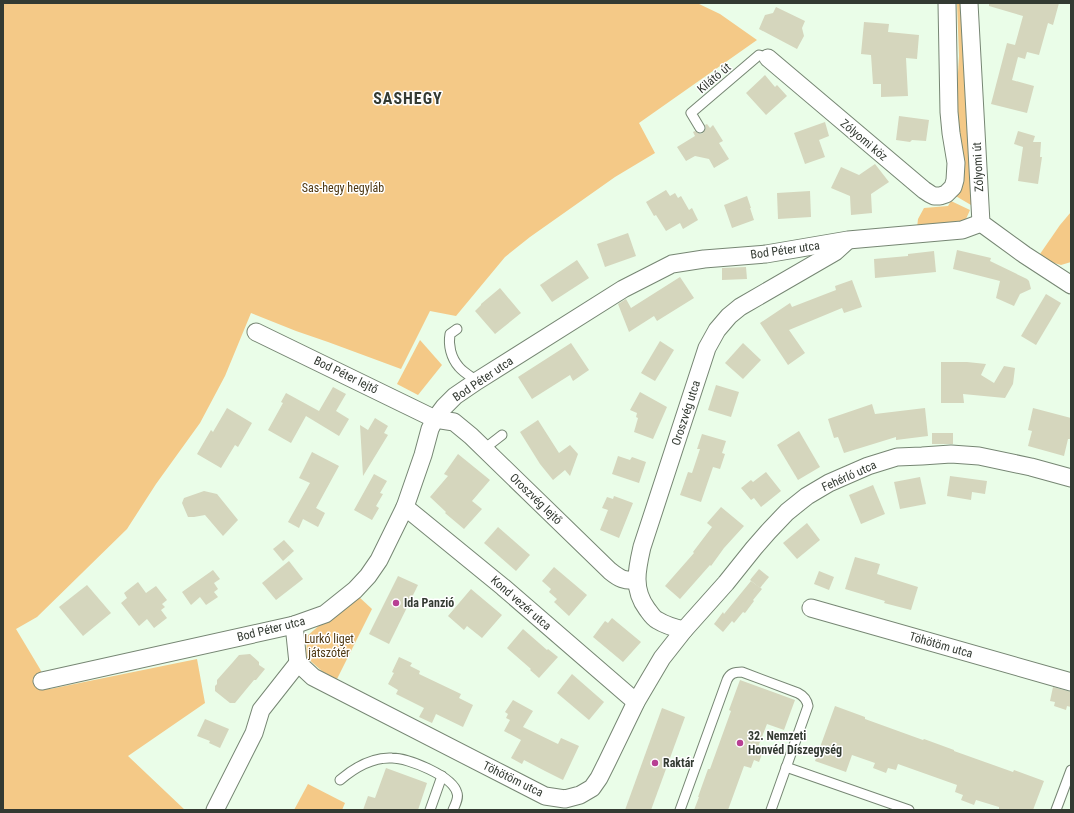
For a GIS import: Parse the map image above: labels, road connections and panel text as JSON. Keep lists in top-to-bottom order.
{
  "streets": {
    "street": [
      "Zólyomi köz",
      "Zólyomi út",
      "Bod Péter utca",
      "Bod Péter lejtő",
      "Oroszvég utca",
      "Fehérló utca",
      "Oroszvég lejtő",
      "Kond vezér utca",
      "Töhötöm utca"
    ],
    "lane": ["Kilátó út"]
  },
  "crossings": [
    ["Kilátó út", "Zólyomi köz"],
    ["Zólyomi köz", "Zólyomi út"],
    ["Zólyomi út", "Bod Péter utca"],
    ["Bod Péter utca", "Bod Péter lejtő"],
    ["Bod Péter utca", "Oroszvég utca"],
    ["Bod Péter utca", "Oroszvég lejtő"],
    ["Bod Péter utca", "Kond vezér utca"],
    ["Bod Péter lejtő", "Oroszvég lejtő"],
    ["Oroszvég utca", "Fehérló utca"],
    ["Oroszvég utca", "Oroszvég lejtő"],
    ["Oroszvég utca", "Töhötöm utca"],
    ["Fehérló utca", "Töhötöm utca"],
    ["Kond vezér utca", "Töhötöm utca"]
  ],
  "districts": ["SASHEGY"],
  "parks": ["Sas-hegy hegyláb", "Lurkó liget játszótér"],
  "places": ["Ida Panzió", "32. Nemzeti Honvéd Díszegység", "Raktár"]
}
